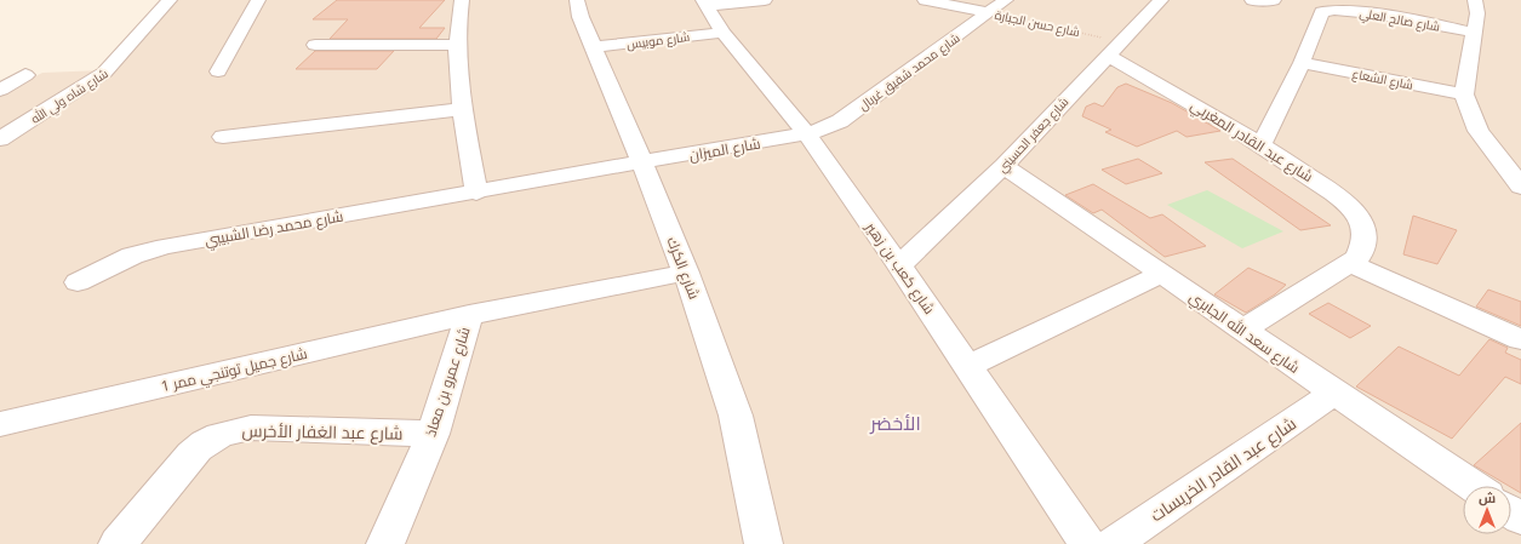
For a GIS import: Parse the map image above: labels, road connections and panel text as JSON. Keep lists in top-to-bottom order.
{
  "streets": {
    "street": [
      "شارع صالح العلي",
      "شارع حسن الجبارة",
      "شارع موبيس",
      "شارع محمد شفيق غربال",
      "شارع الشعاع",
      "شارع شاه ولي الله",
      "شارع جعفر الحسيني",
      "شارع عبد القادر المغربي",
      "شارع الميزان",
      "شارع محمد رضا الشبيبي",
      "شارع الكرك",
      "شارع كعب بن زهير",
      "شارع سعد الله الجابري",
      "شارع جميل توتنجي ممر 1",
      "شارع عمرو بن معاذ",
      "شارع عبد الغفار الأخرس",
      "شارع عبد القادر الخريسات"
    ]
  },
  "crossings": [
    ["شارع صالح العلي", "شارع الشعاع"],
    ["شارع حسن الجبارة", "شارع محمد شفيق غربال"],
    ["شارع حسن الجبارة", "شارع جعفر الحسيني"],
    ["شارع حسن الجبارة", "شارع عبد القادر المغربي"],
    ["شارع موبيس", "شارع الكرك"],
    ["شارع موبيس", "شارع كعب بن زهير"],
    ["شارع محمد شفيق غربال", "شارع الميزان"],
    ["شارع محمد شفيق غربال", "شارع كعب بن زهير"],
    ["شارع جعفر الحسيني", "شارع عبد القادر المغربي"],
    ["شارع جعفر الحسيني", "شارع كعب بن زهير"],
    ["شارع جعفر الحسيني", "شارع سعد الله الجابري"],
    ["شارع عبد القادر المغربي", "شارع سعد الله الجابري"],
    ["شارع الميزان", "شارع محمد رضا الشبيبي"],
    ["شارع الميزان", "شارع الكرك"],
    ["شارع الميزان", "شارع كعب بن زهير"],
    ["شارع محمد رضا الشبيبي", "شارع الكرك"],
    ["شارع الكرك", "شارع عمرو بن معاذ"],
    ["شارع سعد الله الجابري", "شارع عبد القادر الخريسات"],
    ["شارع جميل توتنجي ممر 1", "شارع عمرو بن معاذ"],
    ["شارع عمرو بن معاذ", "شارع عبد الغفار الأخرس"]
  ],
  "districts": ["الأخضر"],
  "north": "top"
}
